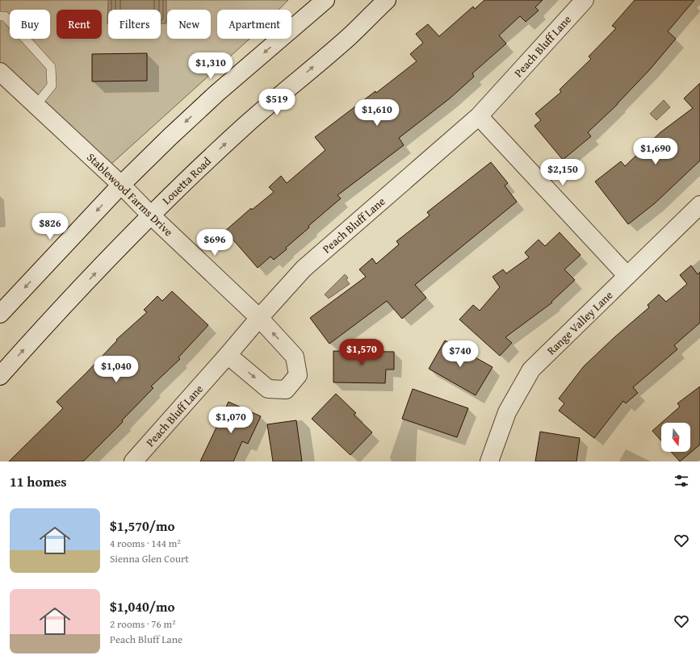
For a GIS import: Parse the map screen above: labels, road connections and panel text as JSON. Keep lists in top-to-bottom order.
{
  "streets": {
    "street": [
      "Peach Bluff Lane",
      "Louetta Road",
      "Stablewood Farms Drive",
      "Range Valley Lane"
    ]
  },
  "crossings": [
    ["Peach Bluff Lane", "Stablewood Farms Drive"],
    ["Louetta Road", "Stablewood Farms Drive"]
  ],
  "north": "bottom",
  "page": {
    "chip": [
      "Buy",
      "Rent",
      "Filters",
      "New",
      "Apartment"
    ],
    "price": [
      "$1,310",
      "$519",
      "$1,610",
      "$1,690",
      "$2,150",
      "$826",
      "$696",
      "$1,570",
      "$740",
      "$1,040",
      "$1,070"
    ],
    "heading": "11 homes",
    "list": [
      {
        "name": "$1,570/mo",
        "note": "4 rooms · 144 m² · Sienna Glen Court"
      },
      {
        "name": "$1,040/mo",
        "note": "2 rooms · 76 m² · Peach Bluff Lane"
      }
    ]
  }
}
